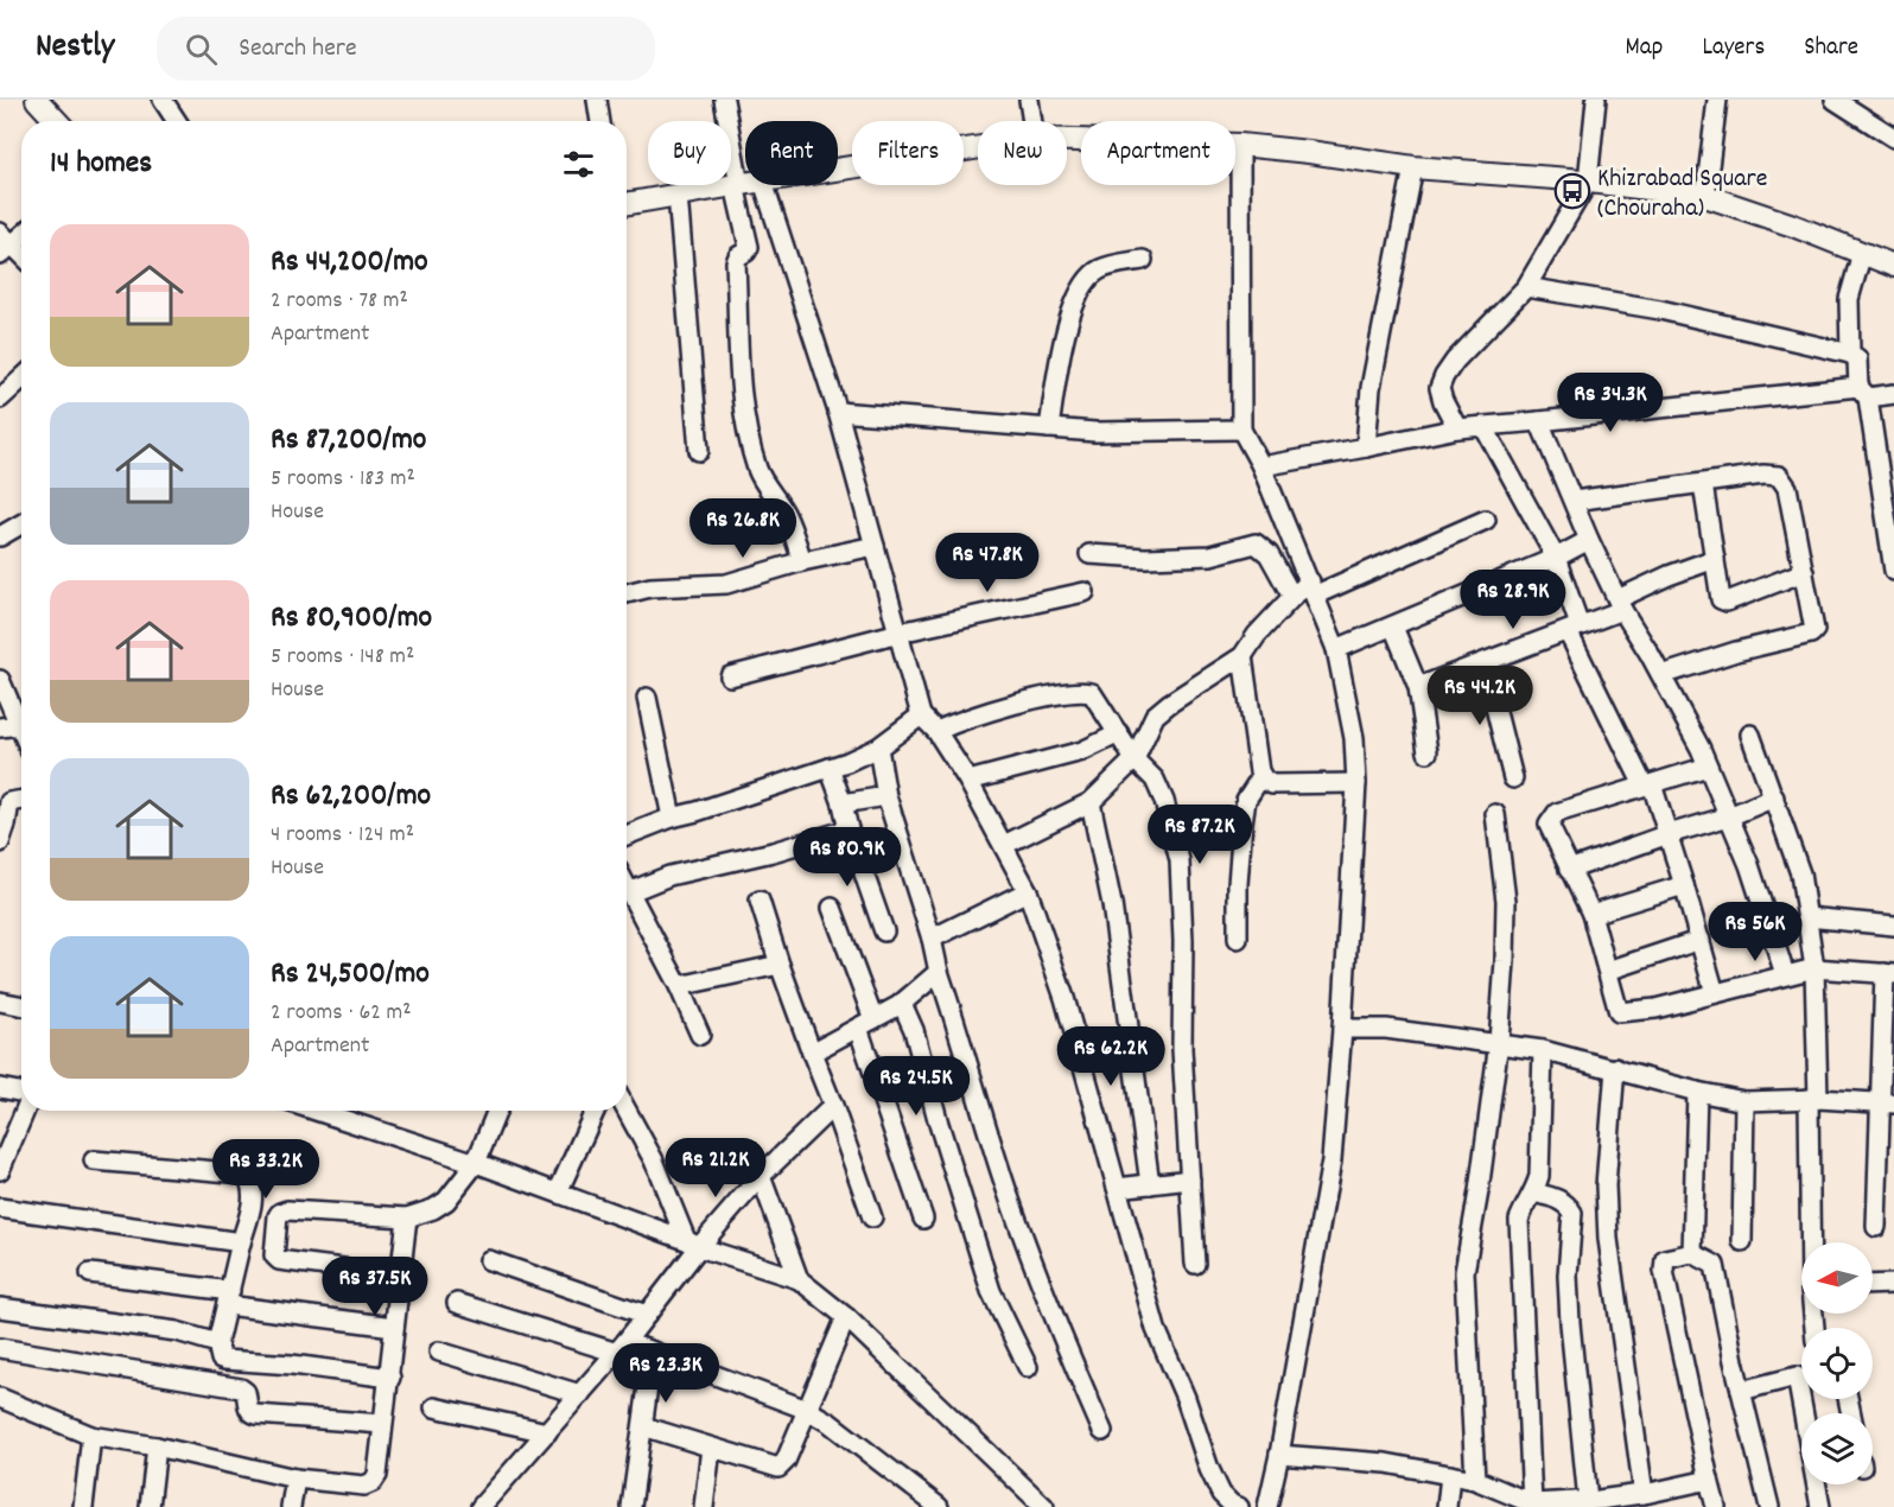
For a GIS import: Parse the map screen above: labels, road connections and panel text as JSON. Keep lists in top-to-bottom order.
{
  "places": {
    "bus stop": ["Khizrabad Square (Chouraha)"]
  },
  "north": "left",
  "page": {
    "header": "Nestly",
    "search": "Search here",
    "nav": ["Map", "Layers", "Share"],
    "chip": [
      "Buy",
      "Rent",
      "Filters",
      "New",
      "Apartment"
    ],
    "heading": "14 homes",
    "list": [
      {
        "name": "Rs 44,200/mo",
        "note": "2 rooms · 78 m² · Apartment"
      },
      {
        "name": "Rs 87,200/mo",
        "note": "5 rooms · 183 m² · House"
      },
      {
        "name": "Rs 80,900/mo",
        "note": "5 rooms · 148 m² · House"
      },
      {
        "name": "Rs 62,200/mo",
        "note": "4 rooms · 124 m² · House"
      },
      {
        "name": "Rs 24,500/mo",
        "note": "2 rooms · 62 m² · Apartment"
      }
    ],
    "price": [
      "Rs 34.3K",
      "Rs 26.8K",
      "Rs 47.8K",
      "Rs 28.9K",
      "Rs 44.2K",
      "Rs 87.2K",
      "Rs 80.9K",
      "Rs 56K",
      "Rs 62.2K",
      "Rs 24.5K",
      "Rs 21.2K",
      "Rs 33.2K",
      "Rs 37.5K",
      "Rs 23.3K"
    ]
  }
}
